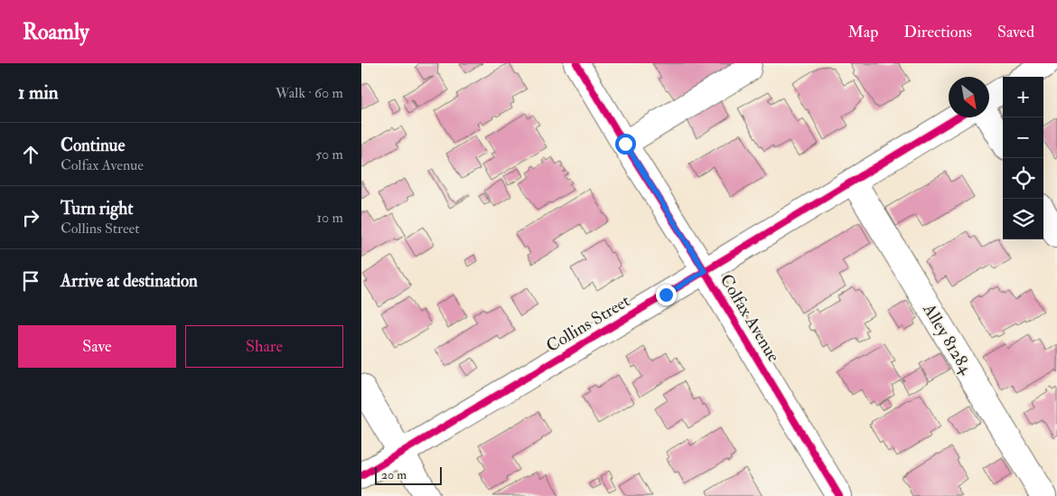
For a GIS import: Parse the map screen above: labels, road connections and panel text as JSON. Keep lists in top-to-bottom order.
{
  "streets": {
    "street": ["Colfax Avenue", "Collins Street", "Alley 81284"]
  },
  "crossings": [
    ["Colfax Avenue", "Collins Street"],
    ["Collins Street", "Alley 81284"]
  ],
  "scale_bar": "20 m",
  "north": "bottom right",
  "page": {
    "header": "Roamly",
    "nav": ["Map", "Directions", "Saved"],
    "heading": ["1 min", "Walk · 60 m"],
    "map_buttons": ["+", "−"],
    "list": [
      ["Continue", "Colfax Avenue", "50 m"],
      ["Turn right", "Collins Street", "10 m"],
      "Arrive at destination"
    ],
    "buttons": ["Save", "Share"],
    "scale": "20 m"
  }
}
